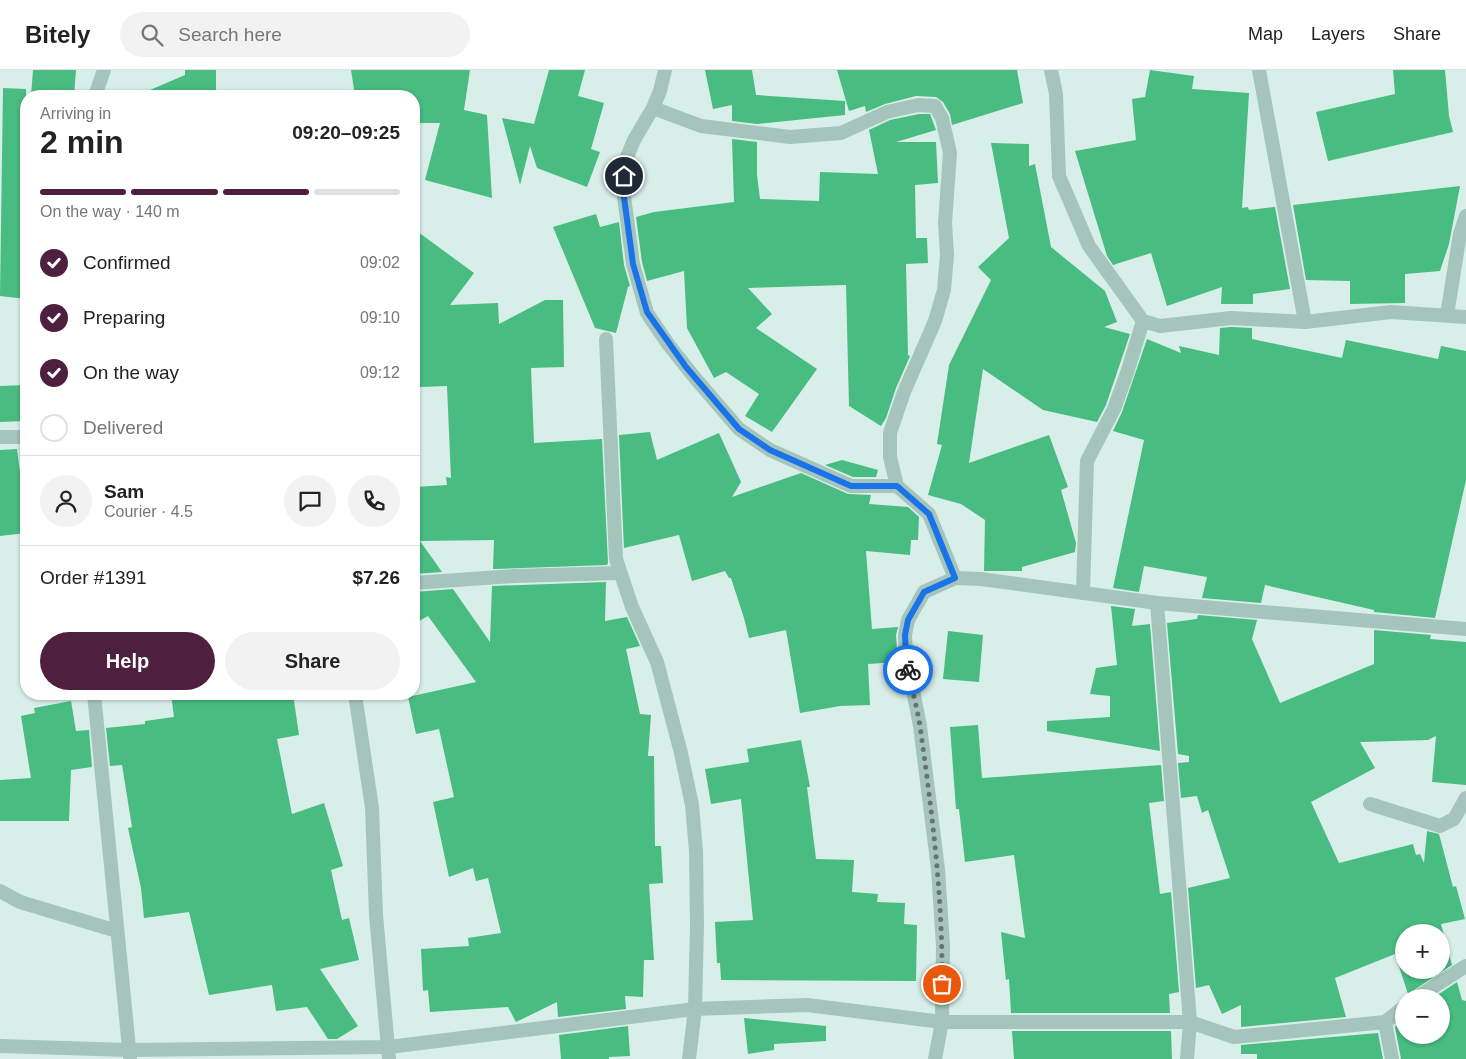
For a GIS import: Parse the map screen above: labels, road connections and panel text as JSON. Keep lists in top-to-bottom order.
{
  "page": {
    "header": "Bitely",
    "search": "Search here",
    "nav": ["Map", "Layers", "Share"],
    "heading": ["2 min", "Arriving in", "09:20–09:25"],
    "panel": [
      "Sam",
      "Courier · 4.5",
      "Order #1391",
      "$7.26"
    ],
    "bar": "On the way · 140 m",
    "list": [
      ["Confirmed", "09:02"],
      ["Preparing", "09:10"],
      ["On the way", "09:12"],
      "Delivered"
    ],
    "buttons": ["Help", "Share"],
    "map_buttons": ["+", "−"]
  }
}
